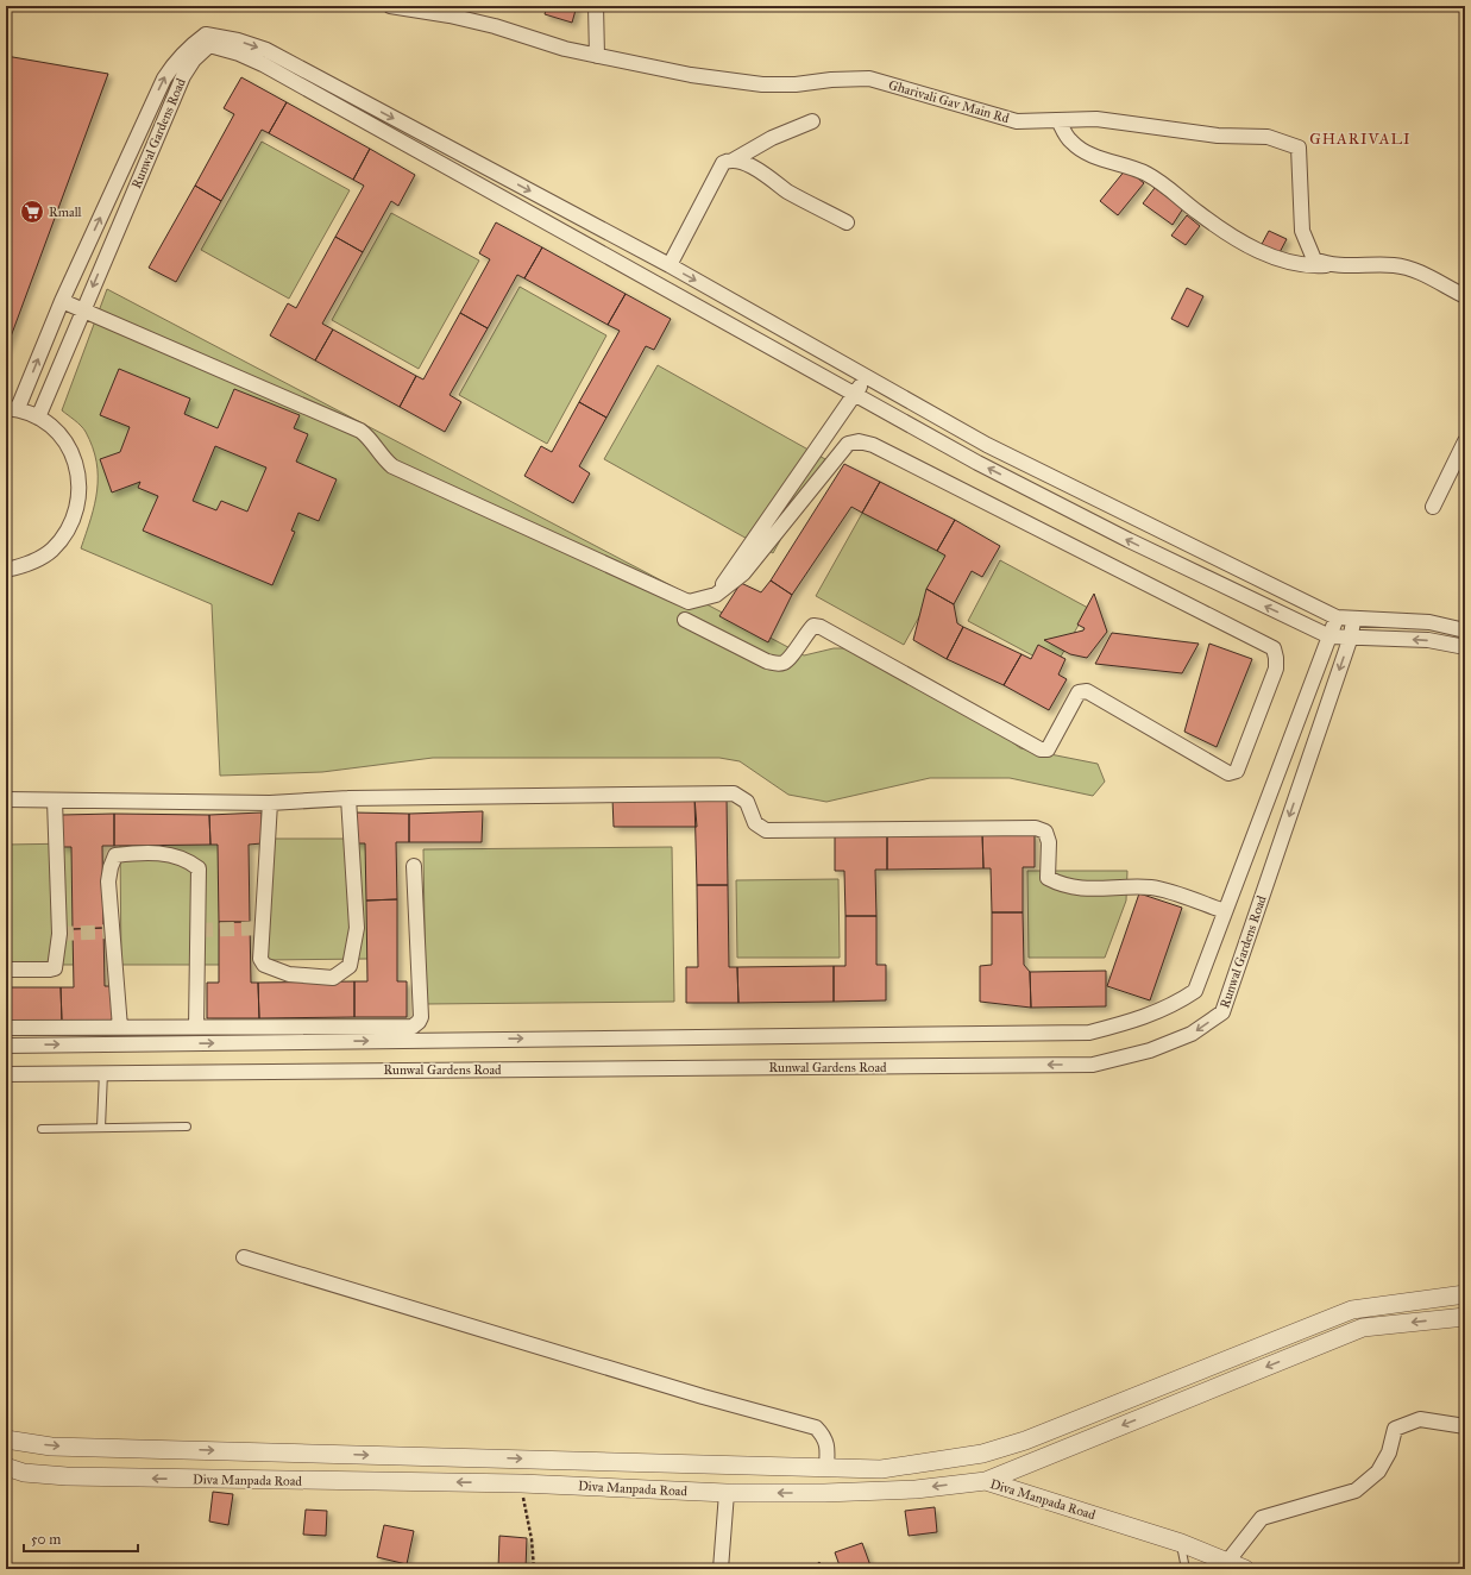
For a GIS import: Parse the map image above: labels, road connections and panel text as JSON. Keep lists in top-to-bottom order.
{
  "streets": {
    "street": ["Gharivali Gav Main Rd", "Runwal Gardens Road", "Diva Manpada Road"]
  },
  "districts": ["GHARIVALI"],
  "places": {
    "supermarket": ["Rmall"]
  },
  "scale_bar": "50 m"
}
